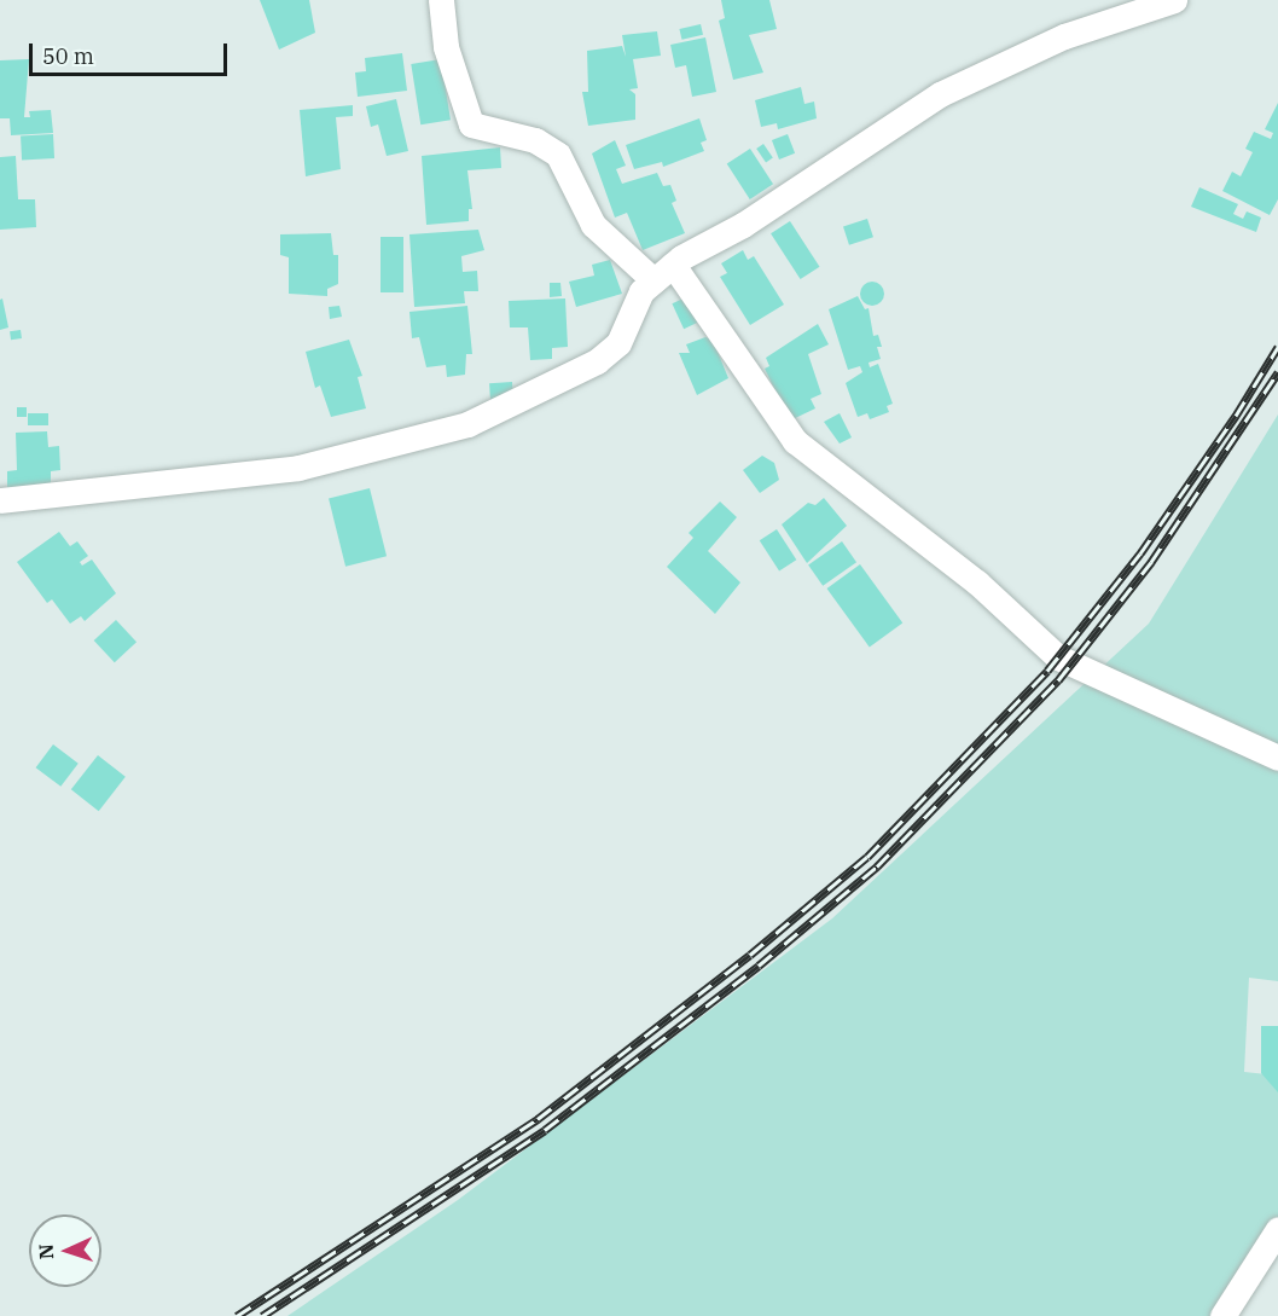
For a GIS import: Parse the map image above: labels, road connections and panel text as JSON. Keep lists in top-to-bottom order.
{
  "scale_bar": "50 m",
  "north": "left"
}
